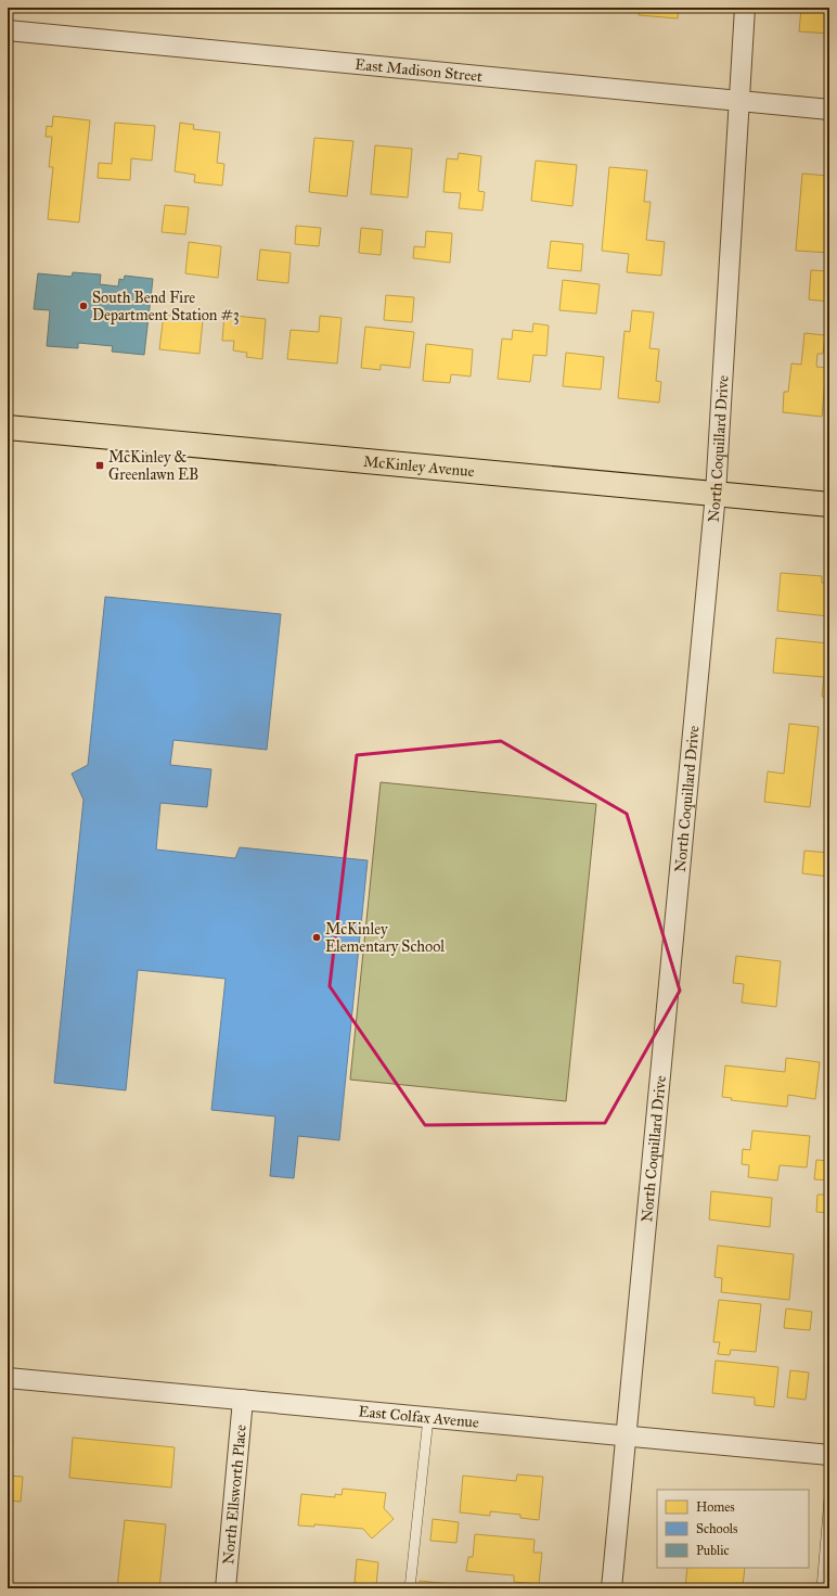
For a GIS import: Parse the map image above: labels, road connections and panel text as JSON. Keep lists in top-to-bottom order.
{
  "streets": {
    "main road": ["McKinley Avenue"],
    "street": [
      "East Madison Street",
      "North Coquillard Drive",
      "East Colfax Avenue",
      "North Ellsworth Place"
    ]
  },
  "crossings": [
    ["East Madison Street", "North Coquillard Drive"],
    ["North Coquillard Drive", "McKinley Avenue"],
    ["North Coquillard Drive", "East Colfax Avenue"],
    ["East Colfax Avenue", "North Ellsworth Place"]
  ],
  "places": {
    "other": ["South Bend Fire Department Station #3", "McKinley Elementary School"],
    "transit": ["McKinley & Greenlawn EB"]
  },
  "legend": ["Homes", "Schools", "Public"]
}
